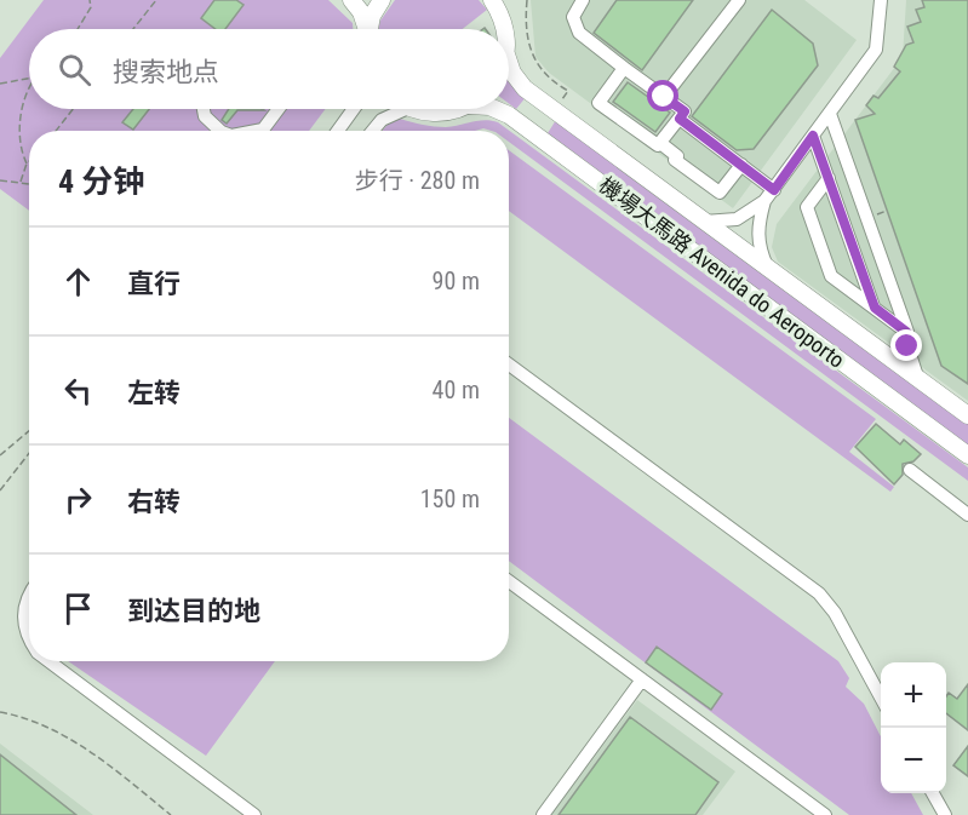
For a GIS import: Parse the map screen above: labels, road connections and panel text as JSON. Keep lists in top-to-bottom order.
{
  "streets": {
    "main road": ["機場大馬路 Avenida do Aeroporto"]
  },
  "page": {
    "search": "搜索地点",
    "heading": ["4 分钟", "步行 · 280 m"],
    "list": [
      ["直行", "90 m"],
      ["左转", "40 m"],
      ["右转", "150 m"],
      "到达目的地"
    ],
    "map_buttons": ["+", "−"]
  }
}
